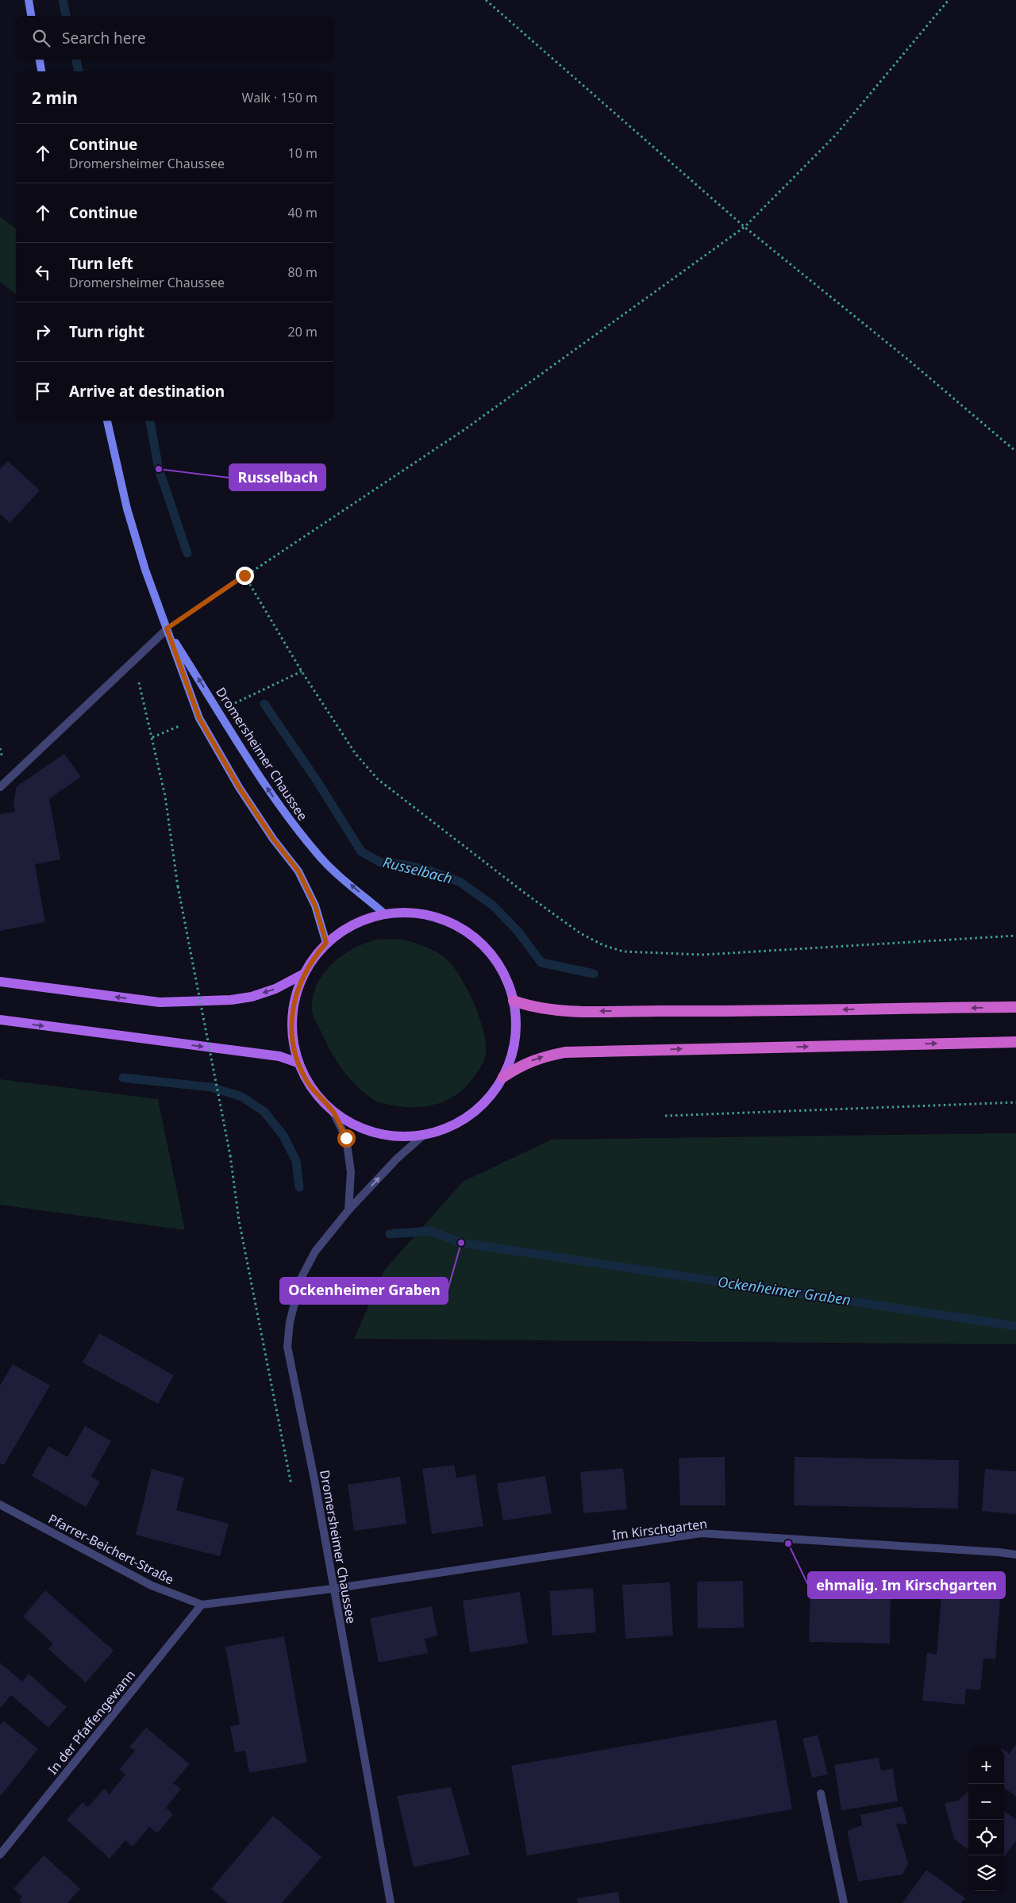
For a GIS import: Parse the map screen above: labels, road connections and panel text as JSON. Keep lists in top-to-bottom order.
{
  "streets": {
    "main road": ["Dromersheimer Chaussee"],
    "street": ["Im Kirschgarten", "Pfarrer-Beichert-Straße", "In der Pfaffengewann"]
  },
  "crossings": [
    ["Dromersheimer Chaussee", "Im Kirschgarten"],
    ["Dromersheimer Chaussee", "Pfarrer-Beichert-Straße"],
    ["Im Kirschgarten", "Pfarrer-Beichert-Straße"],
    ["Pfarrer-Beichert-Straße", "In der Pfaffengewann"]
  ],
  "water": ["Russelbach", "Ockenheimer Graben"],
  "places": ["Russelbach", "Ockenheimer Graben", "ehmalig. Im Kirschgarten"],
  "page": {
    "search": "Search here",
    "heading": ["2 min", "Walk · 150 m"],
    "list": [
      ["Continue", "Dromersheimer Chaussee", "10 m"],
      ["Continue", "40 m"],
      ["Turn left", "Dromersheimer Chaussee", "80 m"],
      ["Turn right", "20 m"],
      "Arrive at destination"
    ],
    "map_buttons": ["+", "−"]
  }
}
